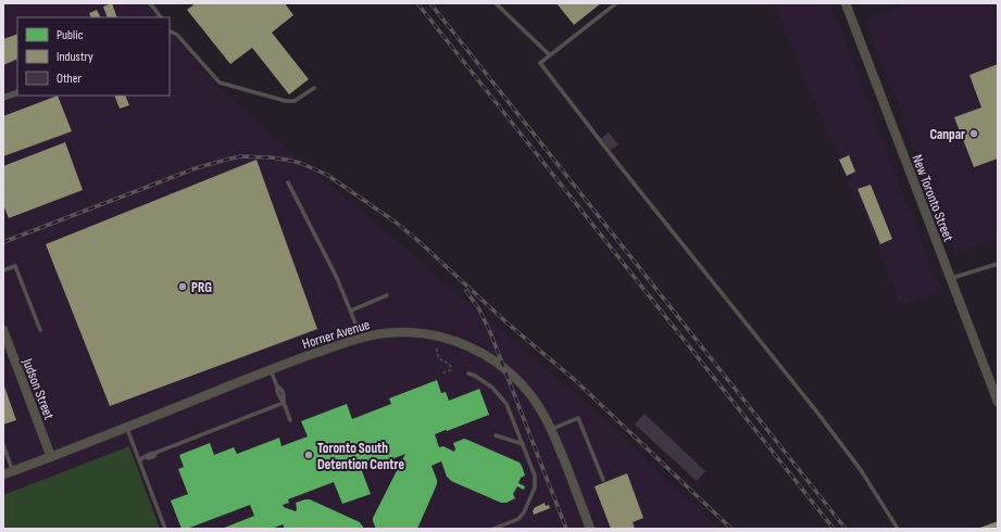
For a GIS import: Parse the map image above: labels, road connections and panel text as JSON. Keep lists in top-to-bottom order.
{
  "streets": {
    "main road": ["New Toronto Street", "Horner Avenue", "Judson Street"]
  },
  "crossings": [
    ["Horner Avenue", "Judson Street"]
  ],
  "places": ["Canpar", "PRG", "Toronto South Detention Centre"],
  "legend": ["Public", "Industry", "Other"]
}
